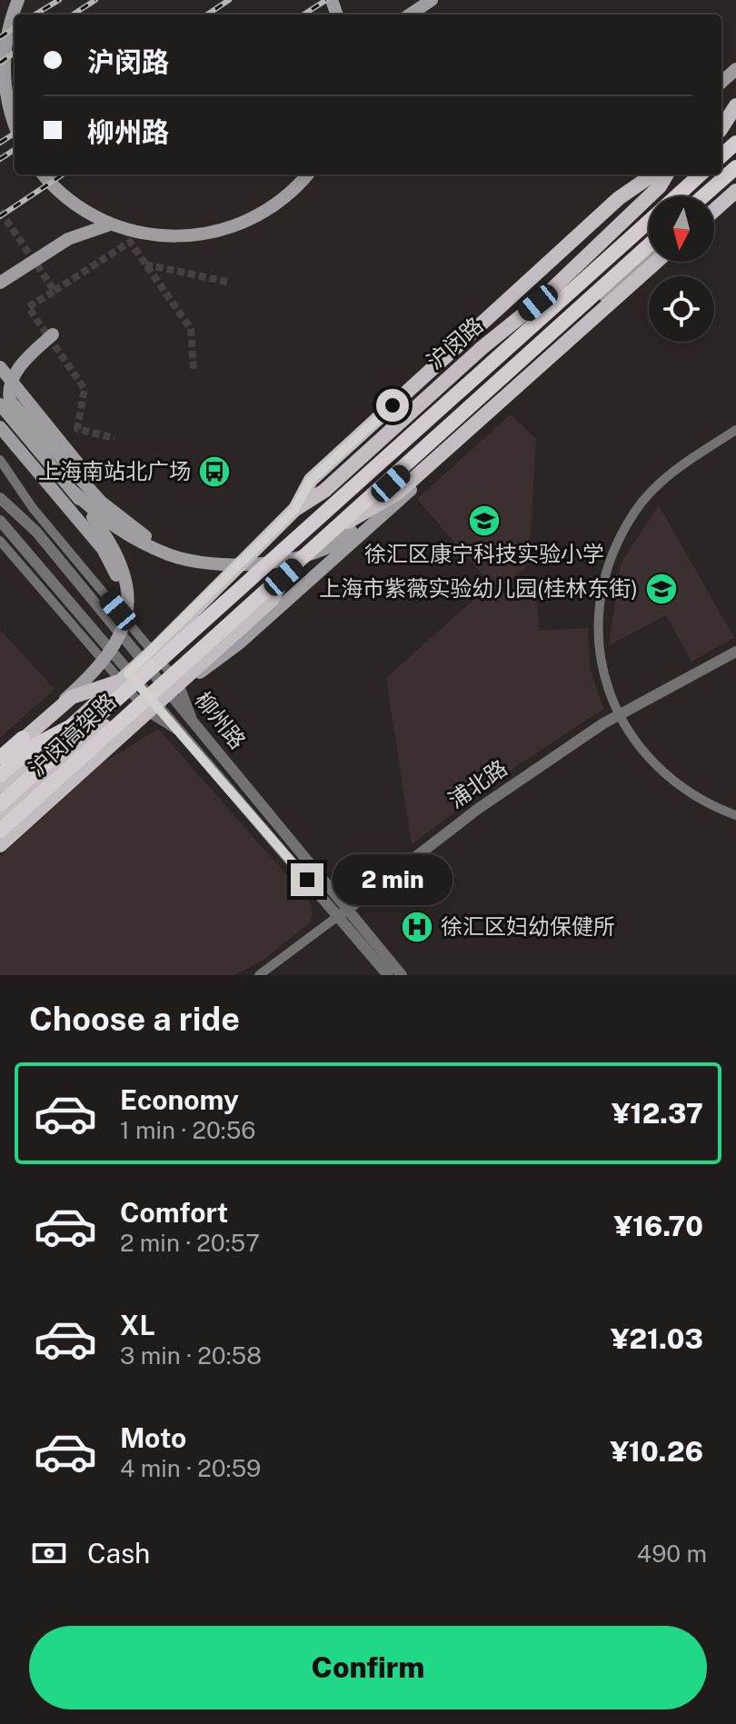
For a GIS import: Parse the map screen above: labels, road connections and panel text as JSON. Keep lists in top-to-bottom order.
{
  "streets": {
    "highway": ["沪闵高架路"],
    "main road": ["沪闵路"],
    "street": ["柳州路", "浦北路"]
  },
  "crossings": [
    ["沪闵路", "柳州路"],
    ["沪闵路", "沪闵高架路"],
    ["柳州路", "沪闵高架路"],
    ["柳州路", "浦北路"]
  ],
  "places": {
    "bus stop": ["上海南站北广场"],
    "school or university": ["徐汇区康宁科技实验小学", "上海市紫薇实验幼儿园(桂林东街)"],
    "hospital": ["徐汇区妇幼保健所"]
  },
  "north": "bottom",
  "page": {
    "banner": ["沪闵路", "柳州路"],
    "bubble": "2 min",
    "heading": "Choose a ride",
    "list": [
      {
        "name": "Economy",
        "note": "1 min · 20:56",
        "value": "¥12.37"
      },
      {
        "name": "Comfort",
        "note": "2 min · 20:57",
        "value": "¥16.70"
      },
      {
        "name": "XL",
        "note": "3 min · 20:58",
        "value": "¥21.03"
      },
      {
        "name": "Moto",
        "note": "4 min · 20:59",
        "value": "¥10.26"
      }
    ],
    "pay": ["Cash", "490 m"],
    "buttons": "Confirm"
  }
}
